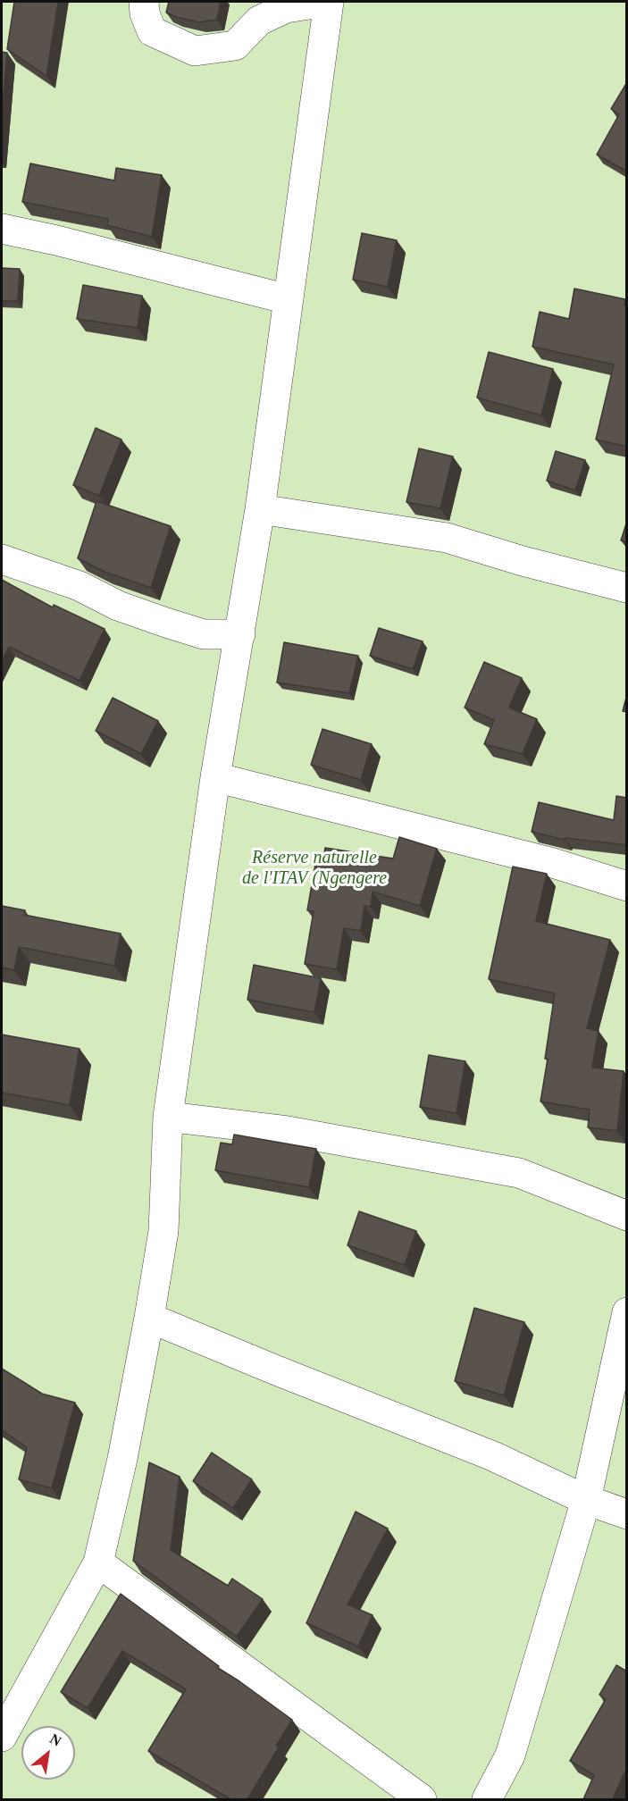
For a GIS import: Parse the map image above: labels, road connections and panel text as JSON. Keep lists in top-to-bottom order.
{
  "parks": ["Réserve naturelle de l'ITAV (Ngengere"],
  "north": "top right"
}
